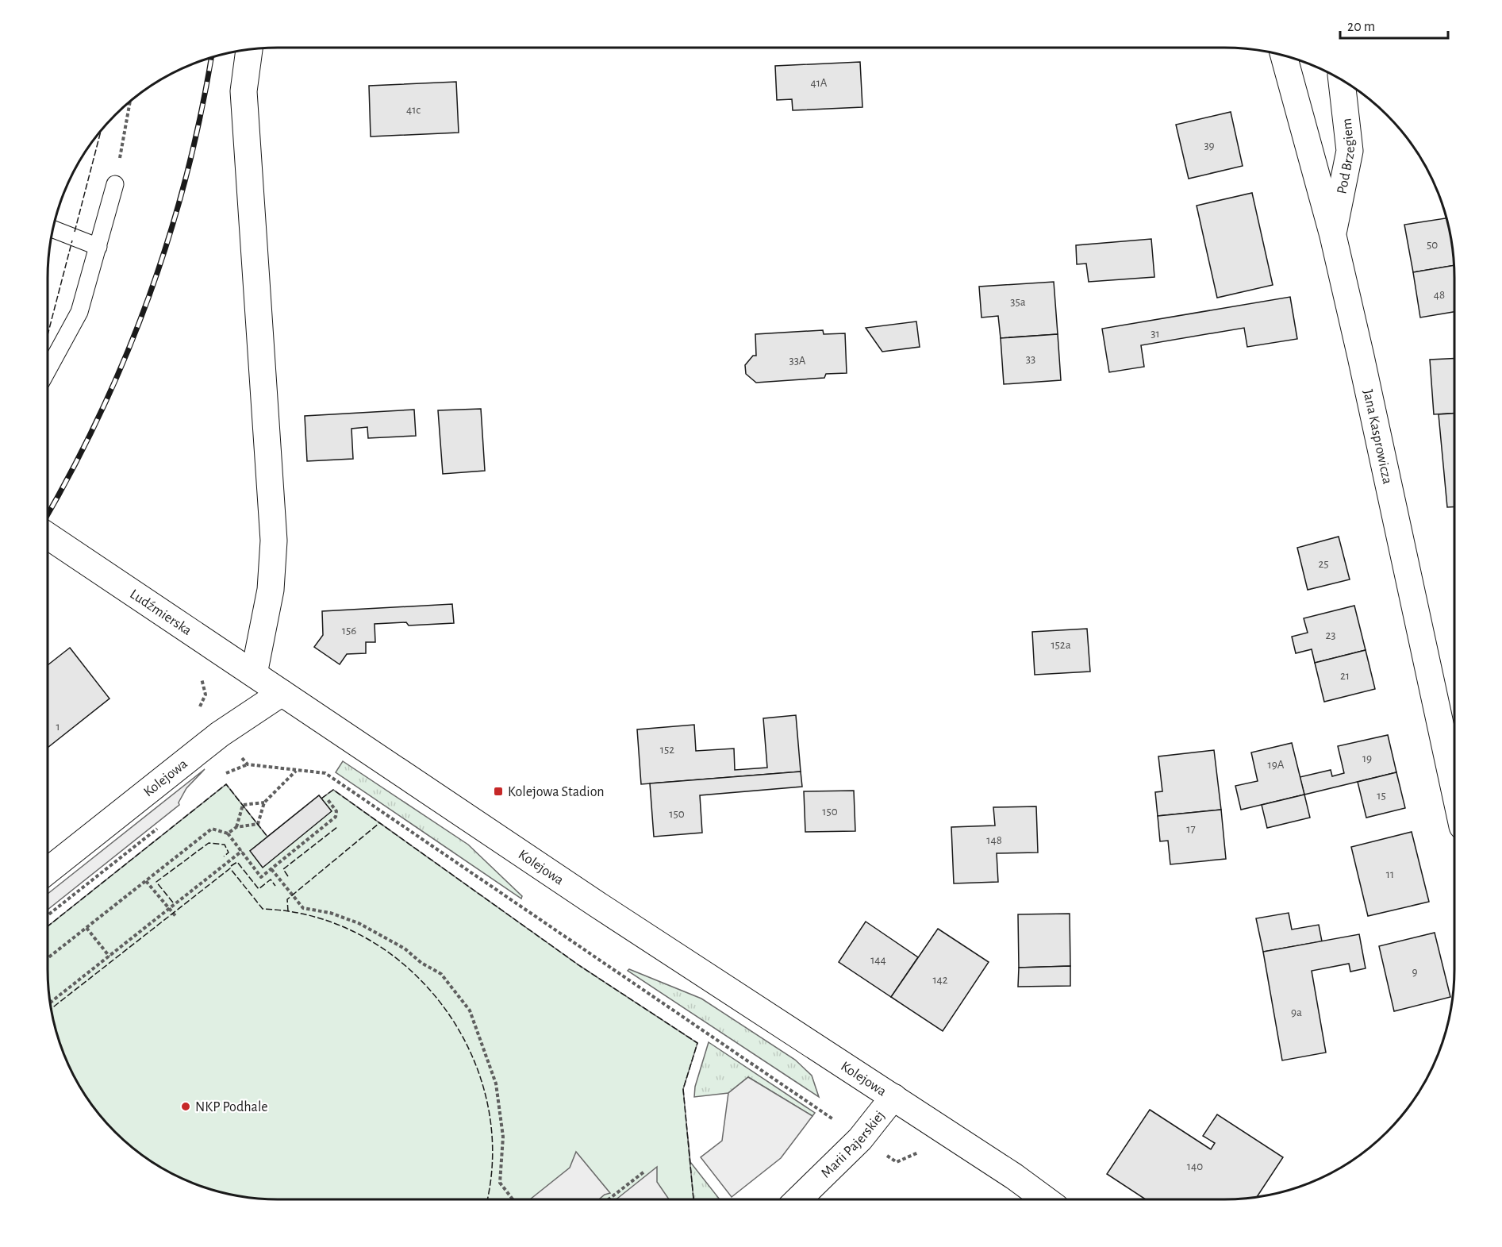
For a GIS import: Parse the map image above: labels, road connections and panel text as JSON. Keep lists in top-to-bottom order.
{
  "streets": {
    "street": [
      "Pod Brzegiem",
      "Jana Kasprowicza",
      "Ludźmierska",
      "Kolejowa",
      "Marii Pajerskiej"
    ]
  },
  "crossings": [
    ["Pod Brzegiem", "Jana Kasprowicza"],
    ["Ludźmierska", "Kolejowa"],
    ["Kolejowa", "Marii Pajerskiej"]
  ],
  "places": {
    "transit": ["Kolejowa Stadion"],
    "other": ["NKP Podhale"]
  },
  "house_numbers": [
    "41A",
    "41c",
    "39",
    "50",
    "48",
    "35a",
    "31",
    "33",
    "33A",
    "25",
    "156",
    "23",
    "152a",
    "21",
    "1",
    "152",
    "19",
    "19A",
    "15",
    "150",
    "150",
    "17",
    "148",
    "11",
    "144",
    "9",
    "142",
    "9a",
    "140"
  ],
  "scale_bar": "20 m"
}
